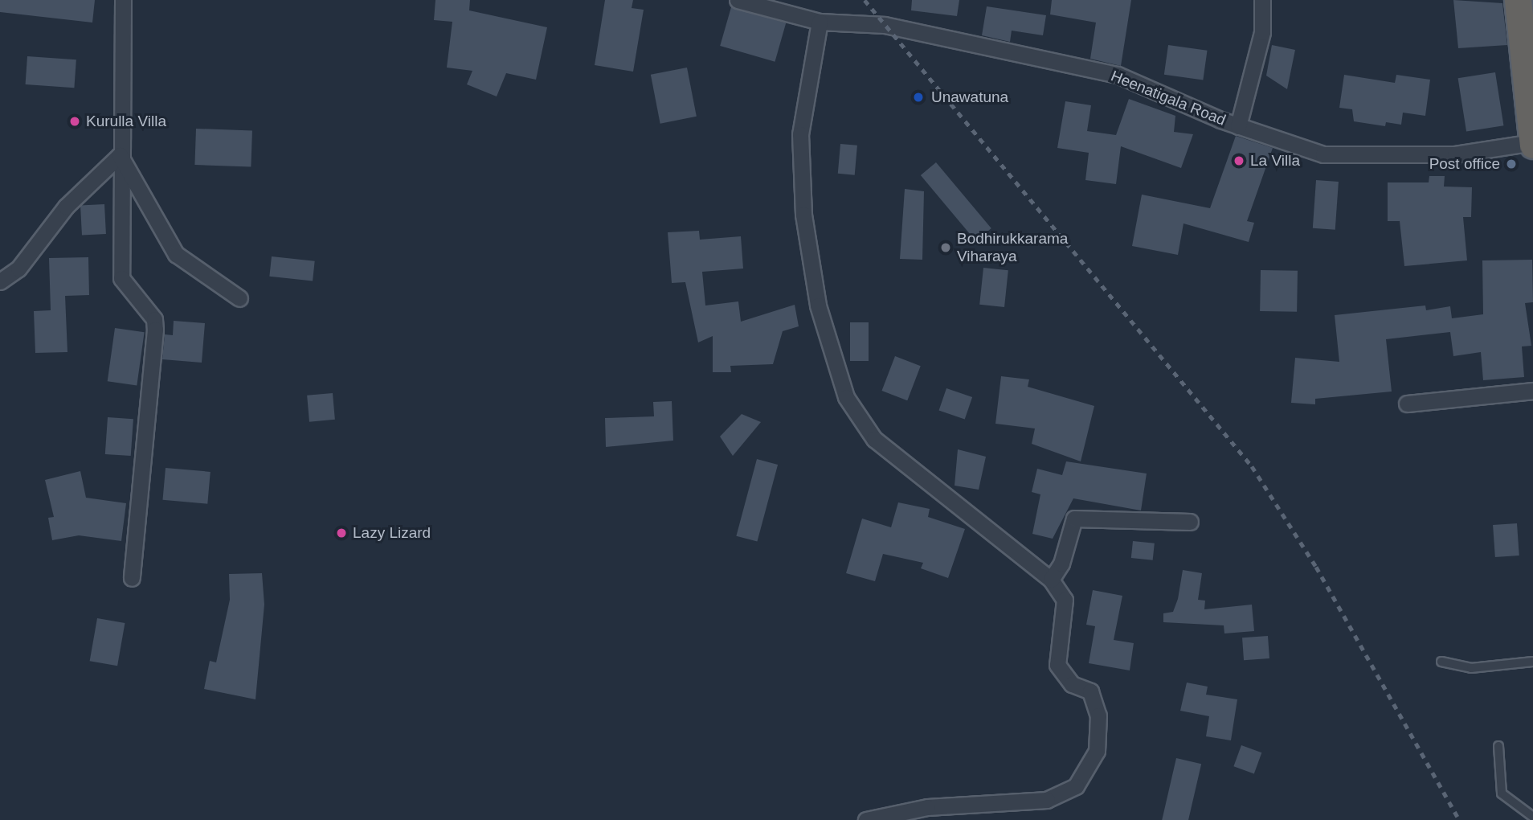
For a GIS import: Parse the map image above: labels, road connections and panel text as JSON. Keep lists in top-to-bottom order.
{
  "streets": {
    "street": ["Heenatigala Road"]
  },
  "places": [
    "Unawatuna",
    "Kurulla Villa",
    "La Villa",
    "Post office",
    "Bodhirukkarama Viharaya",
    "Lazy Lizard"
  ]
}
